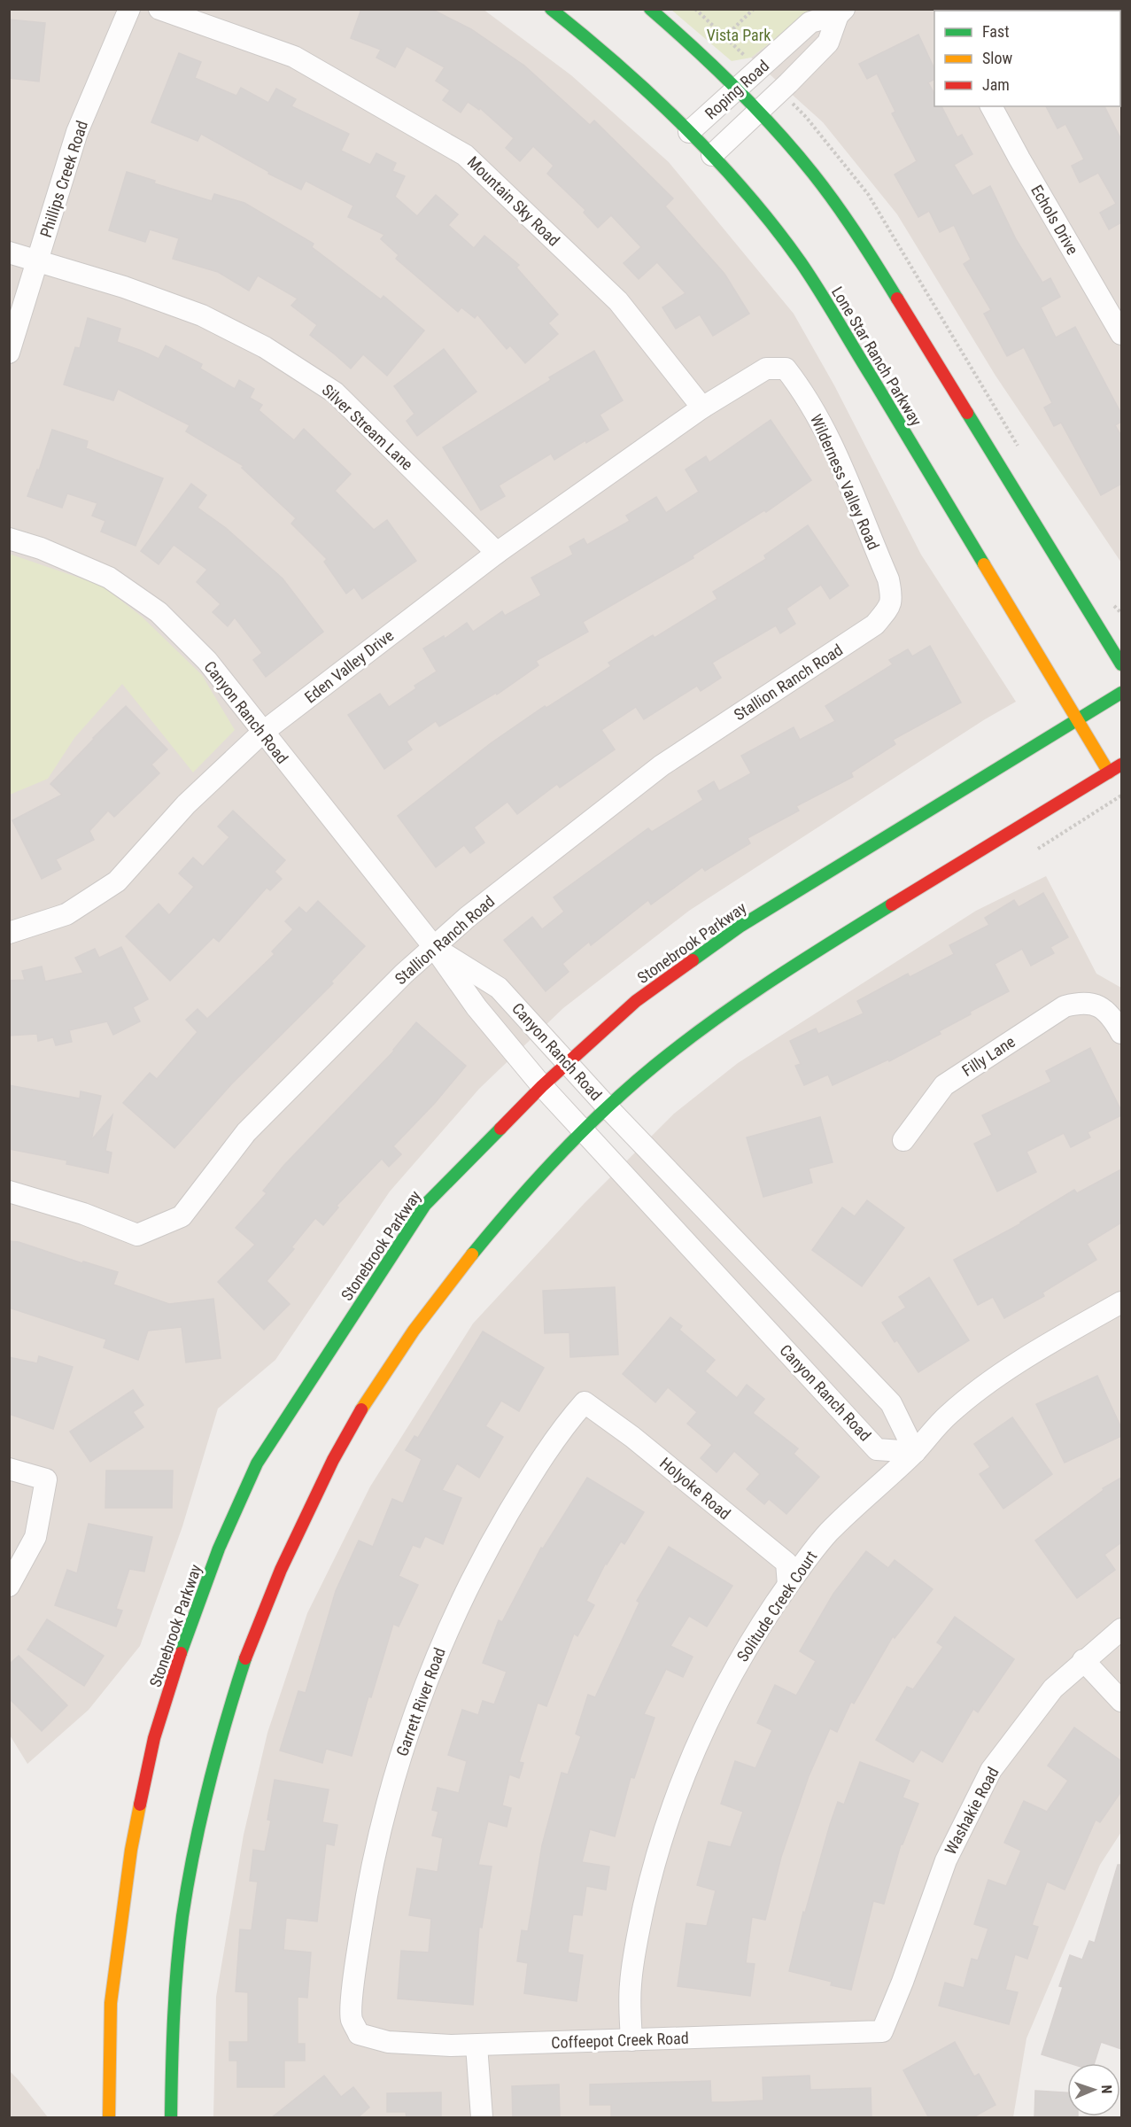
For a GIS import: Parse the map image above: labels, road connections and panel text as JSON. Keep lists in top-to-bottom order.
{
  "streets": {
    "main road": ["Lone Star Ranch Parkway", "Stonebrook Parkway"],
    "street": [
      "Roping Road",
      "Phillips Creek Road",
      "Mountain Sky Road",
      "Echols Drive",
      "Silver Stream Lane",
      "Wilderness Valley Road",
      "Eden Valley Drive",
      "Stallion Ranch Road",
      "Canyon Ranch Road",
      "Filly Lane",
      "Holyoke Road",
      "Solitude Creek Court",
      "Garrett River Road",
      "Washakie Road",
      "Coffeepot Creek Road"
    ]
  },
  "crossings": [
    ["Roping Road", "Lone Star Ranch Parkway"],
    ["Phillips Creek Road", "Silver Stream Lane"],
    ["Mountain Sky Road", "Wilderness Valley Road"],
    ["Mountain Sky Road", "Eden Valley Drive"],
    ["Lone Star Ranch Parkway", "Stonebrook Parkway"],
    ["Silver Stream Lane", "Eden Valley Drive"],
    ["Wilderness Valley Road", "Eden Valley Drive"],
    ["Wilderness Valley Road", "Stallion Ranch Road"],
    ["Eden Valley Drive", "Canyon Ranch Road"],
    ["Stallion Ranch Road", "Canyon Ranch Road"],
    ["Canyon Ranch Road", "Stonebrook Parkway"],
    ["Canyon Ranch Road", "Solitude Creek Court"],
    ["Holyoke Road", "Solitude Creek Court"],
    ["Holyoke Road", "Garrett River Road"],
    ["Solitude Creek Court", "Coffeepot Creek Road"],
    ["Garrett River Road", "Coffeepot Creek Road"],
    ["Washakie Road", "Coffeepot Creek Road"]
  ],
  "parks": ["Vista Park"],
  "legend": ["Fast", "Slow", "Jam"],
  "north": "right"
}
